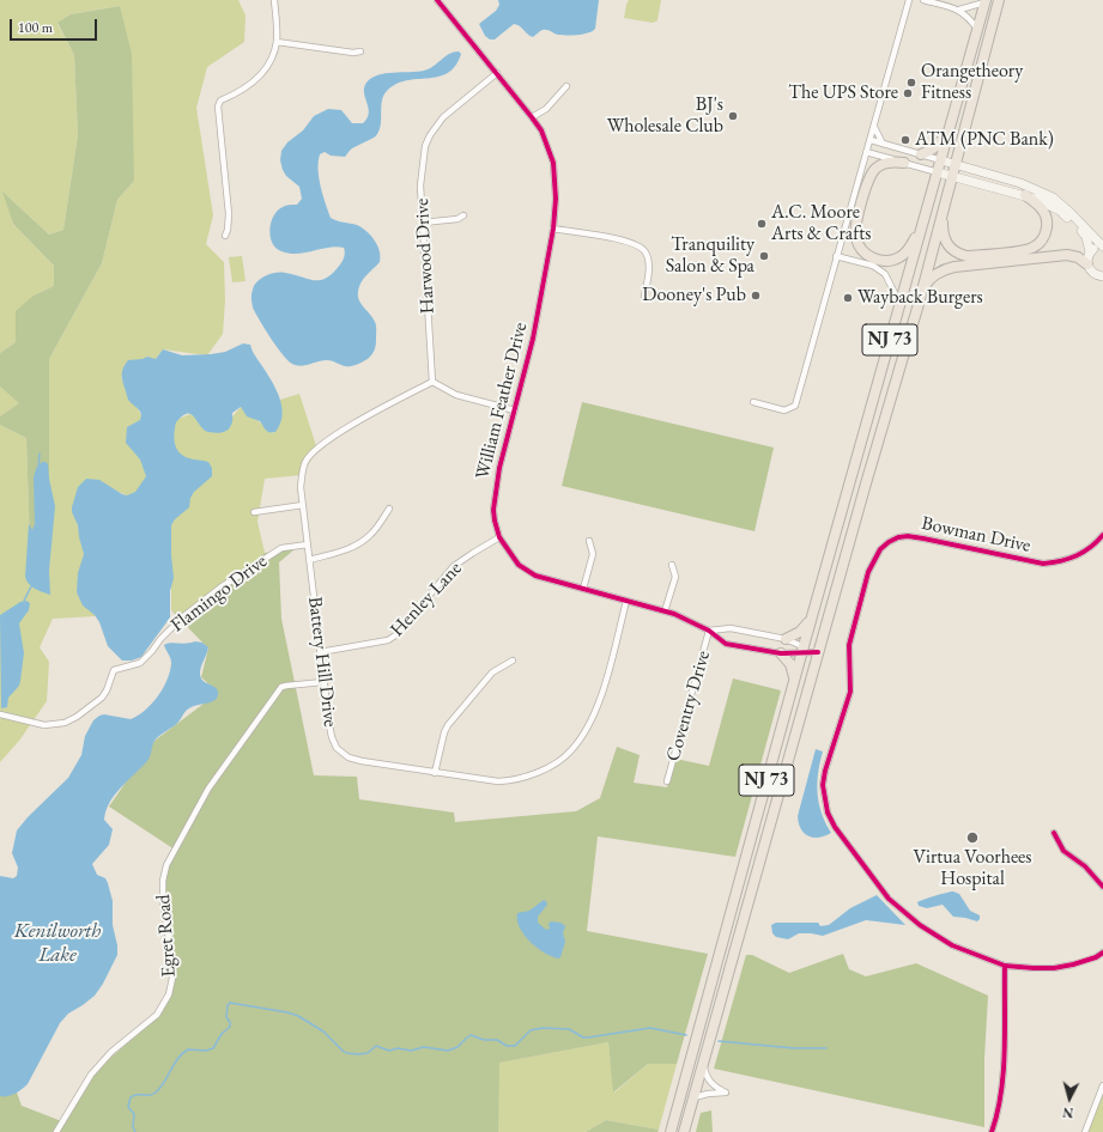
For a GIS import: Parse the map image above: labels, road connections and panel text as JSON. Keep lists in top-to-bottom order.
{
  "streets": {
    "highway": ["NJ 73"],
    "street": [
      "Harwood Drive",
      "William Feather Drive",
      "Bowman Drive",
      "Flamingo Drive",
      "Henley Lane",
      "Battery Hill Drive",
      "Coventry Drive",
      "Egret Road"
    ]
  },
  "crossings": [
    ["Harwood Drive", "William Feather Drive"],
    ["Harwood Drive", "Battery Hill Drive"],
    ["NJ 73", "William Feather Drive"],
    ["William Feather Drive", "Henley Lane"],
    ["William Feather Drive", "Battery Hill Drive"],
    ["William Feather Drive", "Coventry Drive"],
    ["Flamingo Drive", "Battery Hill Drive"],
    ["Henley Lane", "Battery Hill Drive"],
    ["Battery Hill Drive", "Egret Road"]
  ],
  "water": ["Kenilworth Lake"],
  "places": [
    "Orangetheory Fitness",
    "The UPS Store",
    "BJ's Wholesale Club",
    "ATM (PNC Bank)",
    "A.C. Moore Arts & Crafts",
    "Tranquility Salon & Spa",
    "Dooney's Pub",
    "Wayback Burgers",
    "Virtua Voorhees Hospital"
  ],
  "scale_bar": "100 m",
  "north": "bottom"
}
